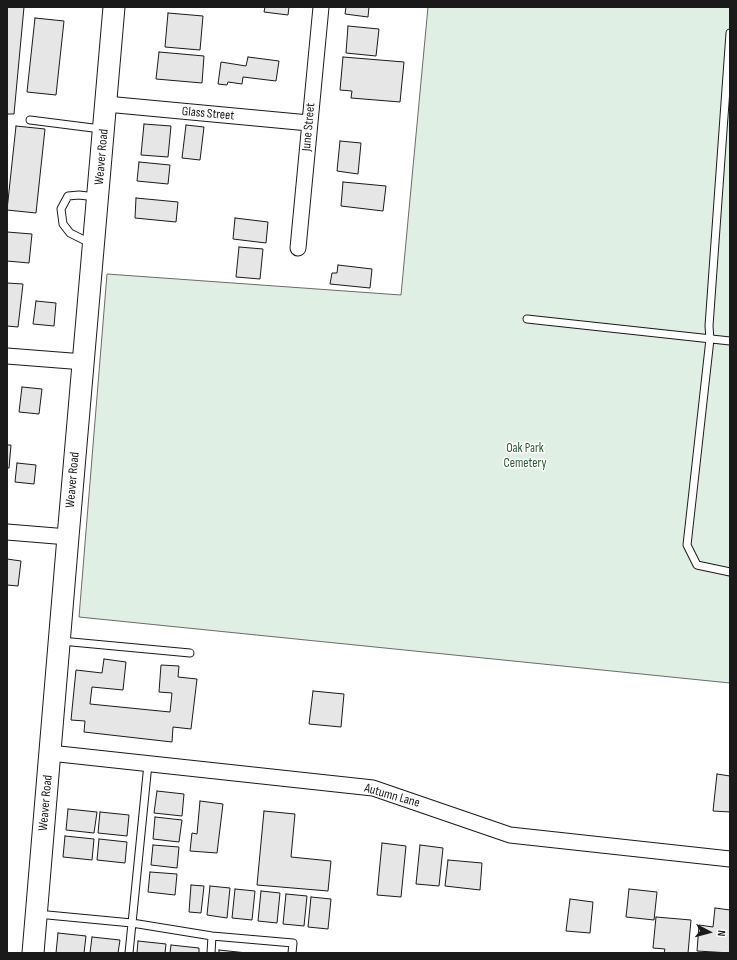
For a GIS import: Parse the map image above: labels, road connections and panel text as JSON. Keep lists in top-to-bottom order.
{
  "streets": {
    "street": [
      "Glass Street",
      "June Street",
      "Weaver Road",
      "Autumn Lane"
    ]
  },
  "crossings": [
    ["Glass Street", "June Street"],
    ["Glass Street", "Weaver Road"],
    ["Weaver Road", "Autumn Lane"]
  ],
  "parks": ["Oak Park Cemetery"],
  "north": "right"
}
